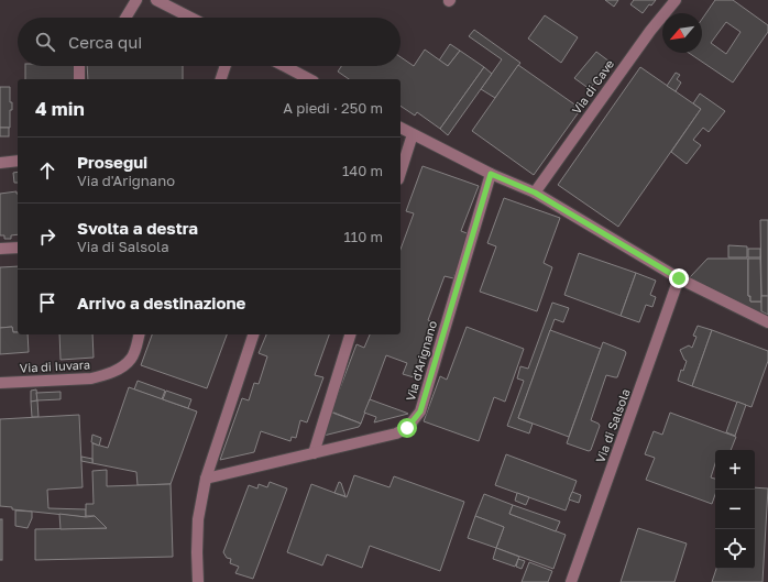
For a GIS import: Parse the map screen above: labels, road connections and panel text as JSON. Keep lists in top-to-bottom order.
{
  "streets": {
    "street": [
      "Via di Cave",
      "Via d'Arignano",
      "Via di Iuvara",
      "Via di Salsola"
    ]
  },
  "north": "bottom left",
  "page": {
    "search": "Cerca qui",
    "heading": ["4 min", "A piedi · 250 m"],
    "list": [
      ["Prosegui", "Via d'Arignano", "140 m"],
      ["Svolta a destra", "Via di Salsola", "110 m"],
      "Arrivo a destinazione"
    ],
    "map_buttons": ["+", "−"]
  }
}
